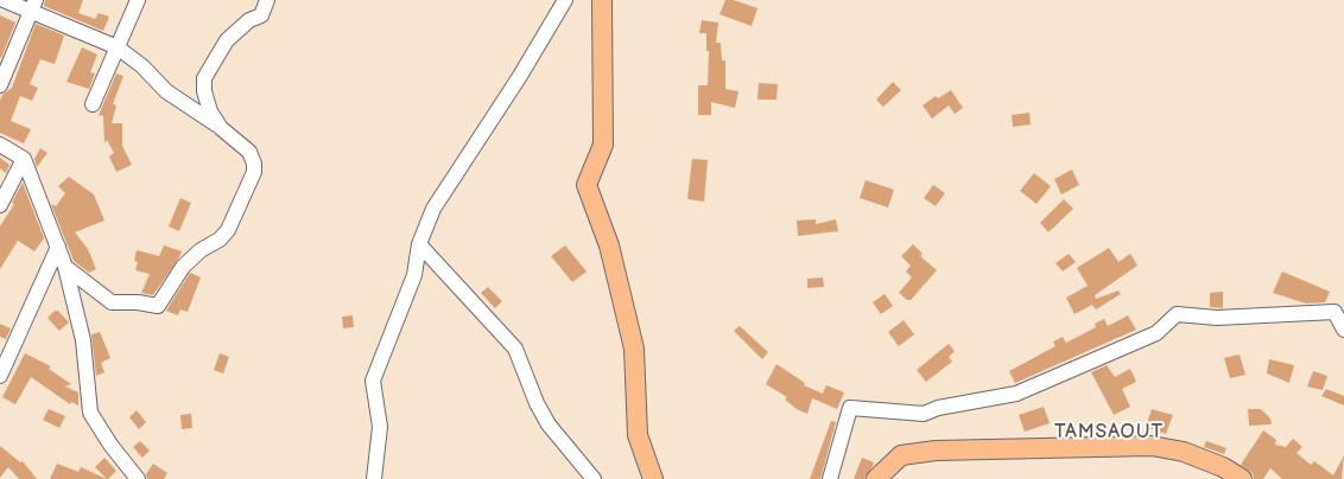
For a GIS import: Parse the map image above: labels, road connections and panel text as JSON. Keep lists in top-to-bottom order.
{
  "districts": ["TAMSAOUT"]
}
